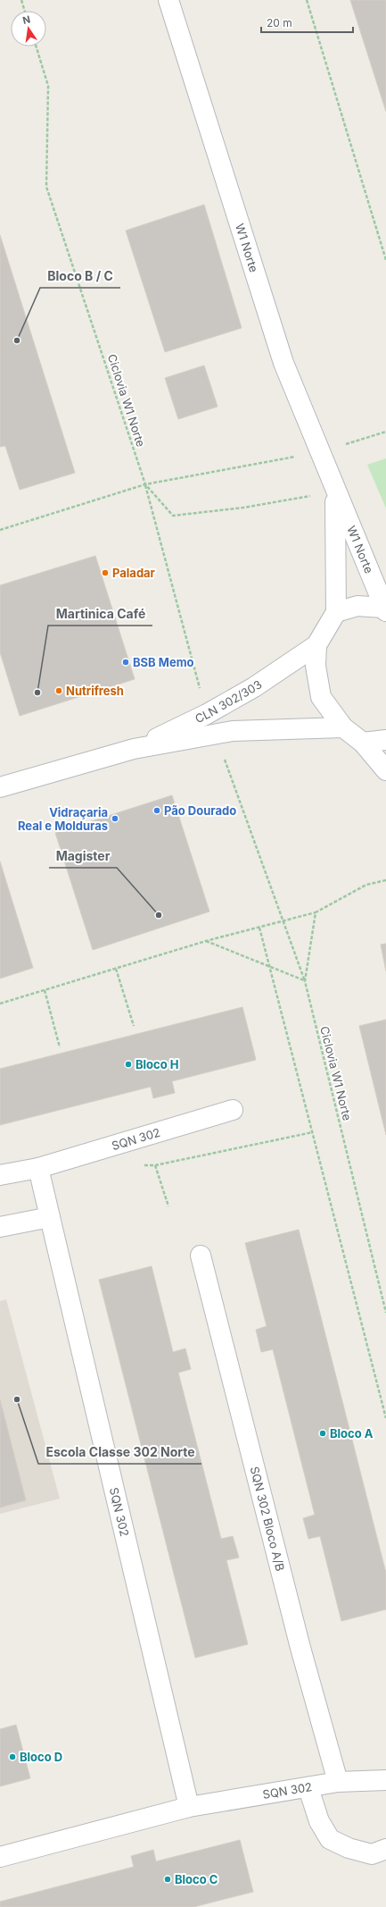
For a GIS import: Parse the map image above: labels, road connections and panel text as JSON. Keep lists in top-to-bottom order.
{
  "streets": {
    "street": [
      "W1 Norte",
      "CLN 302/303",
      "SQN 302",
      "SQN 302 Bloco A/B"
    ],
    "path": ["Ciclovia W1 Norte"]
  },
  "crossings": [
    ["W1 Norte", "Ciclovia W1 Norte"],
    ["SQN 302", "SQN 302 Bloco A/B"]
  ],
  "places": [
    "Bloco B / C",
    "Paladar",
    "BSB Memo",
    "Nutrifresh",
    "Martinica Café",
    "Pão Dourado",
    "Vidraçaria Real e Molduras",
    "Magister",
    "Bloco H",
    "Escola Classe 302 Norte",
    "Bloco A",
    "Bloco D",
    "Bloco C"
  ],
  "scale_bar": "20 m",
  "north": "top"
}
